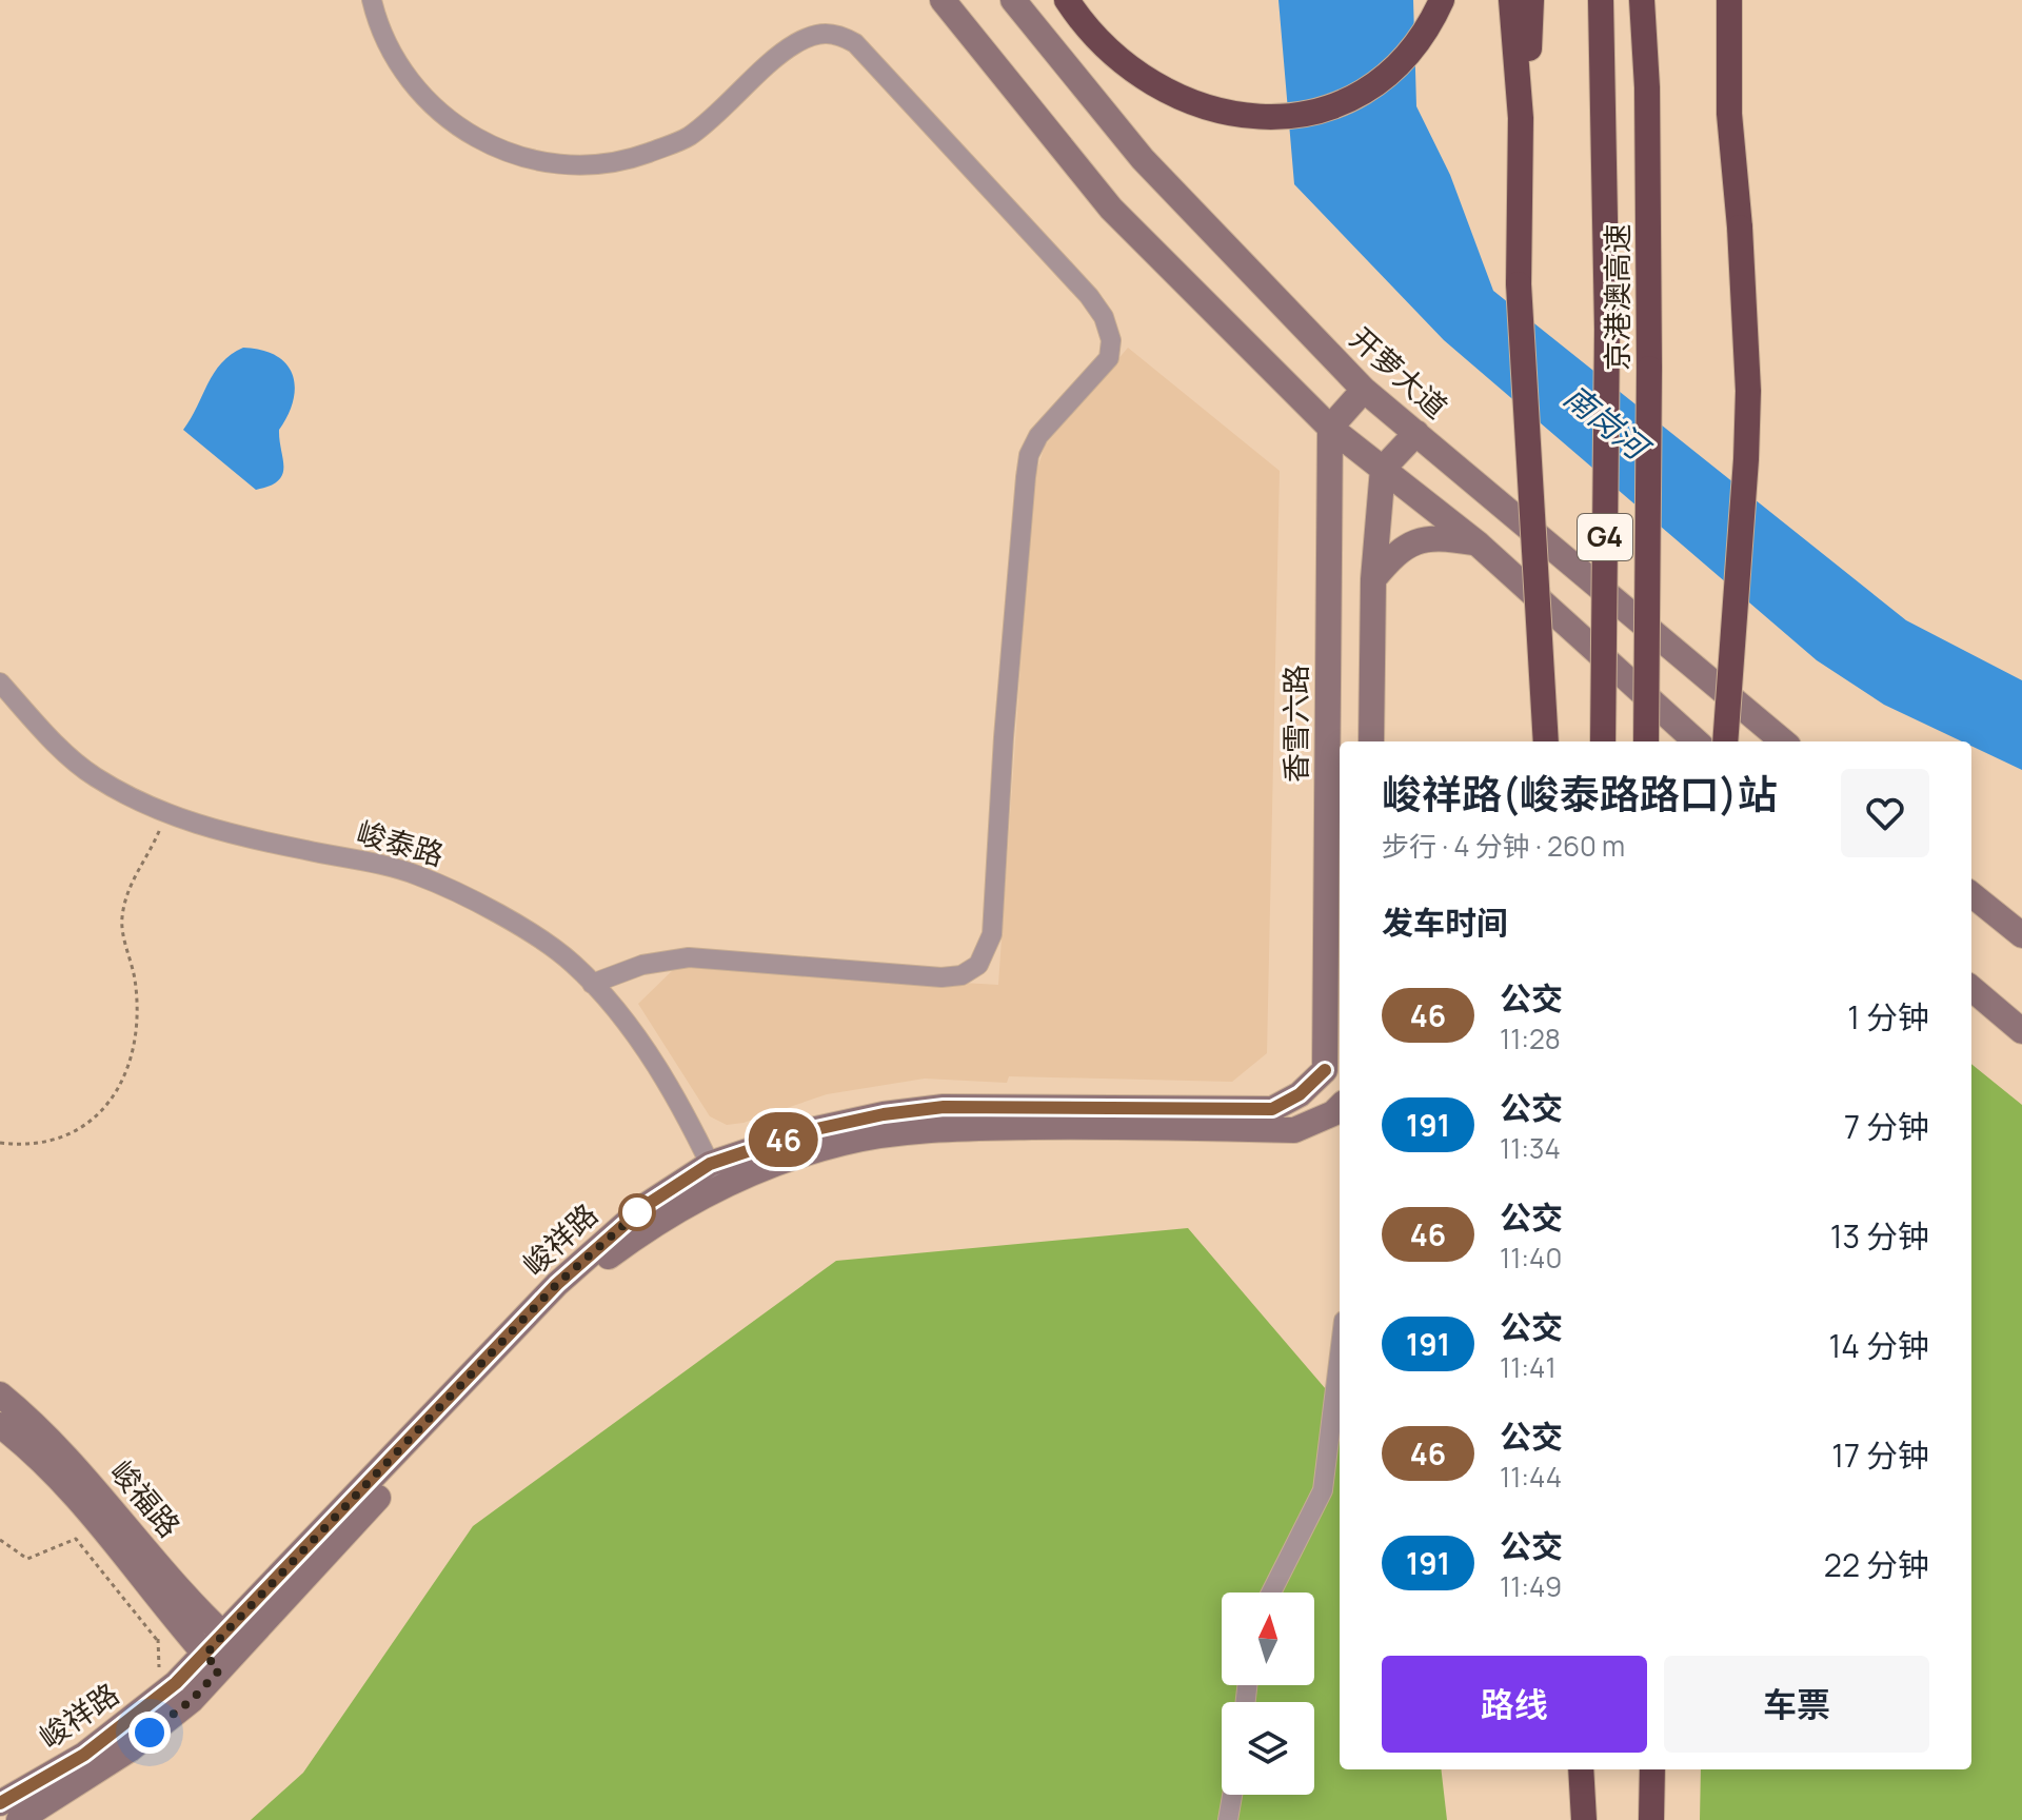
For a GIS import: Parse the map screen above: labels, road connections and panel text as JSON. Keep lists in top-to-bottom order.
{
  "streets": {
    "highway": ["京港澳高速", "G4"],
    "street": [
      "开萝大道",
      "香雪六路",
      "峻泰路",
      "峻祥路",
      "峻福路"
    ]
  },
  "crossings": [
    ["香雪六路", "峻祥路"],
    ["峻泰路", "峻祥路"],
    ["峻祥路", "峻福路"]
  ],
  "water": ["南岗河"],
  "lines": ["bus line 46"],
  "north": "top",
  "page": {
    "on_map": "46",
    "heading": [
      ["峻祥路(峻泰路路口)站", "步行 · 4 分钟 · 260 m"],
      "发车时间"
    ],
    "list": [
      {
        "mark": "46",
        "name": "公交",
        "note": "11:28",
        "value": "1 分钟"
      },
      {
        "mark": "191",
        "name": "公交",
        "note": "11:34",
        "value": "7 分钟"
      },
      {
        "mark": "46",
        "name": "公交",
        "note": "11:40",
        "value": "13 分钟"
      },
      {
        "mark": "191",
        "name": "公交",
        "note": "11:41",
        "value": "14 分钟"
      },
      {
        "mark": "46",
        "name": "公交",
        "note": "11:44",
        "value": "17 分钟"
      },
      {
        "mark": "191",
        "name": "公交",
        "note": "11:49",
        "value": "22 分钟"
      }
    ],
    "buttons": ["路线", "车票"]
  }
}
